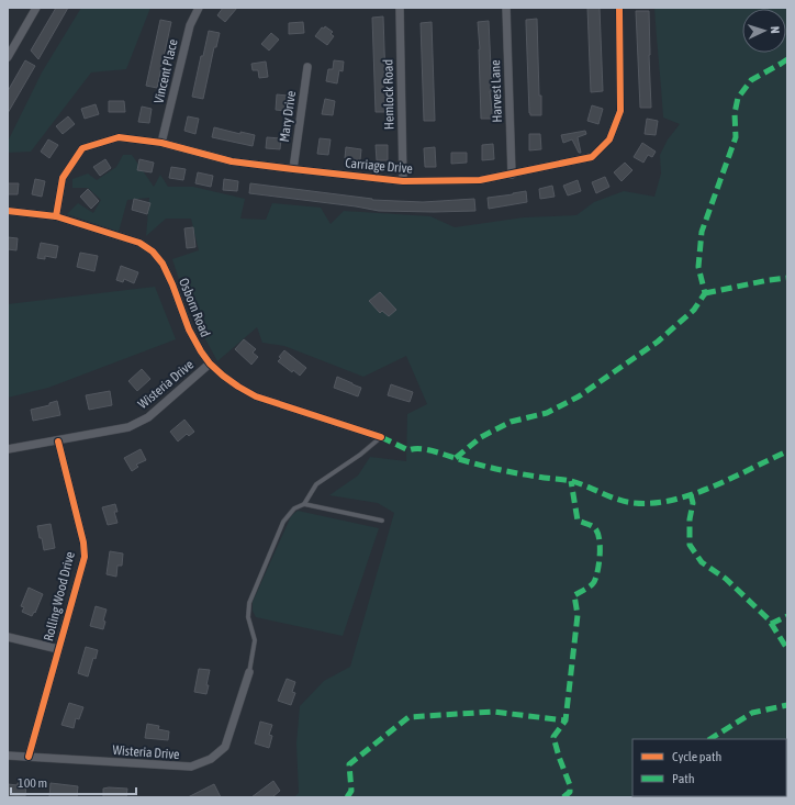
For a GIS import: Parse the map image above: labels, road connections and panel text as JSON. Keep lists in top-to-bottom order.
{
  "streets": {
    "street": [
      "Vincent Place",
      "Harvest Lane",
      "Hemlock Road",
      "Mary Drive",
      "Carriage Drive",
      "Osborn Road",
      "Wisteria Drive",
      "Rolling Wood Drive"
    ]
  },
  "crossings": [
    ["Vincent Place", "Carriage Drive"],
    ["Harvest Lane", "Carriage Drive"],
    ["Hemlock Road", "Carriage Drive"],
    ["Mary Drive", "Carriage Drive"],
    ["Carriage Drive", "Osborn Road"],
    ["Osborn Road", "Wisteria Drive"],
    ["Wisteria Drive", "Rolling Wood Drive"]
  ],
  "legend": ["Cycle path", "Path"],
  "scale_bar": "100 m",
  "north": "right"
}
